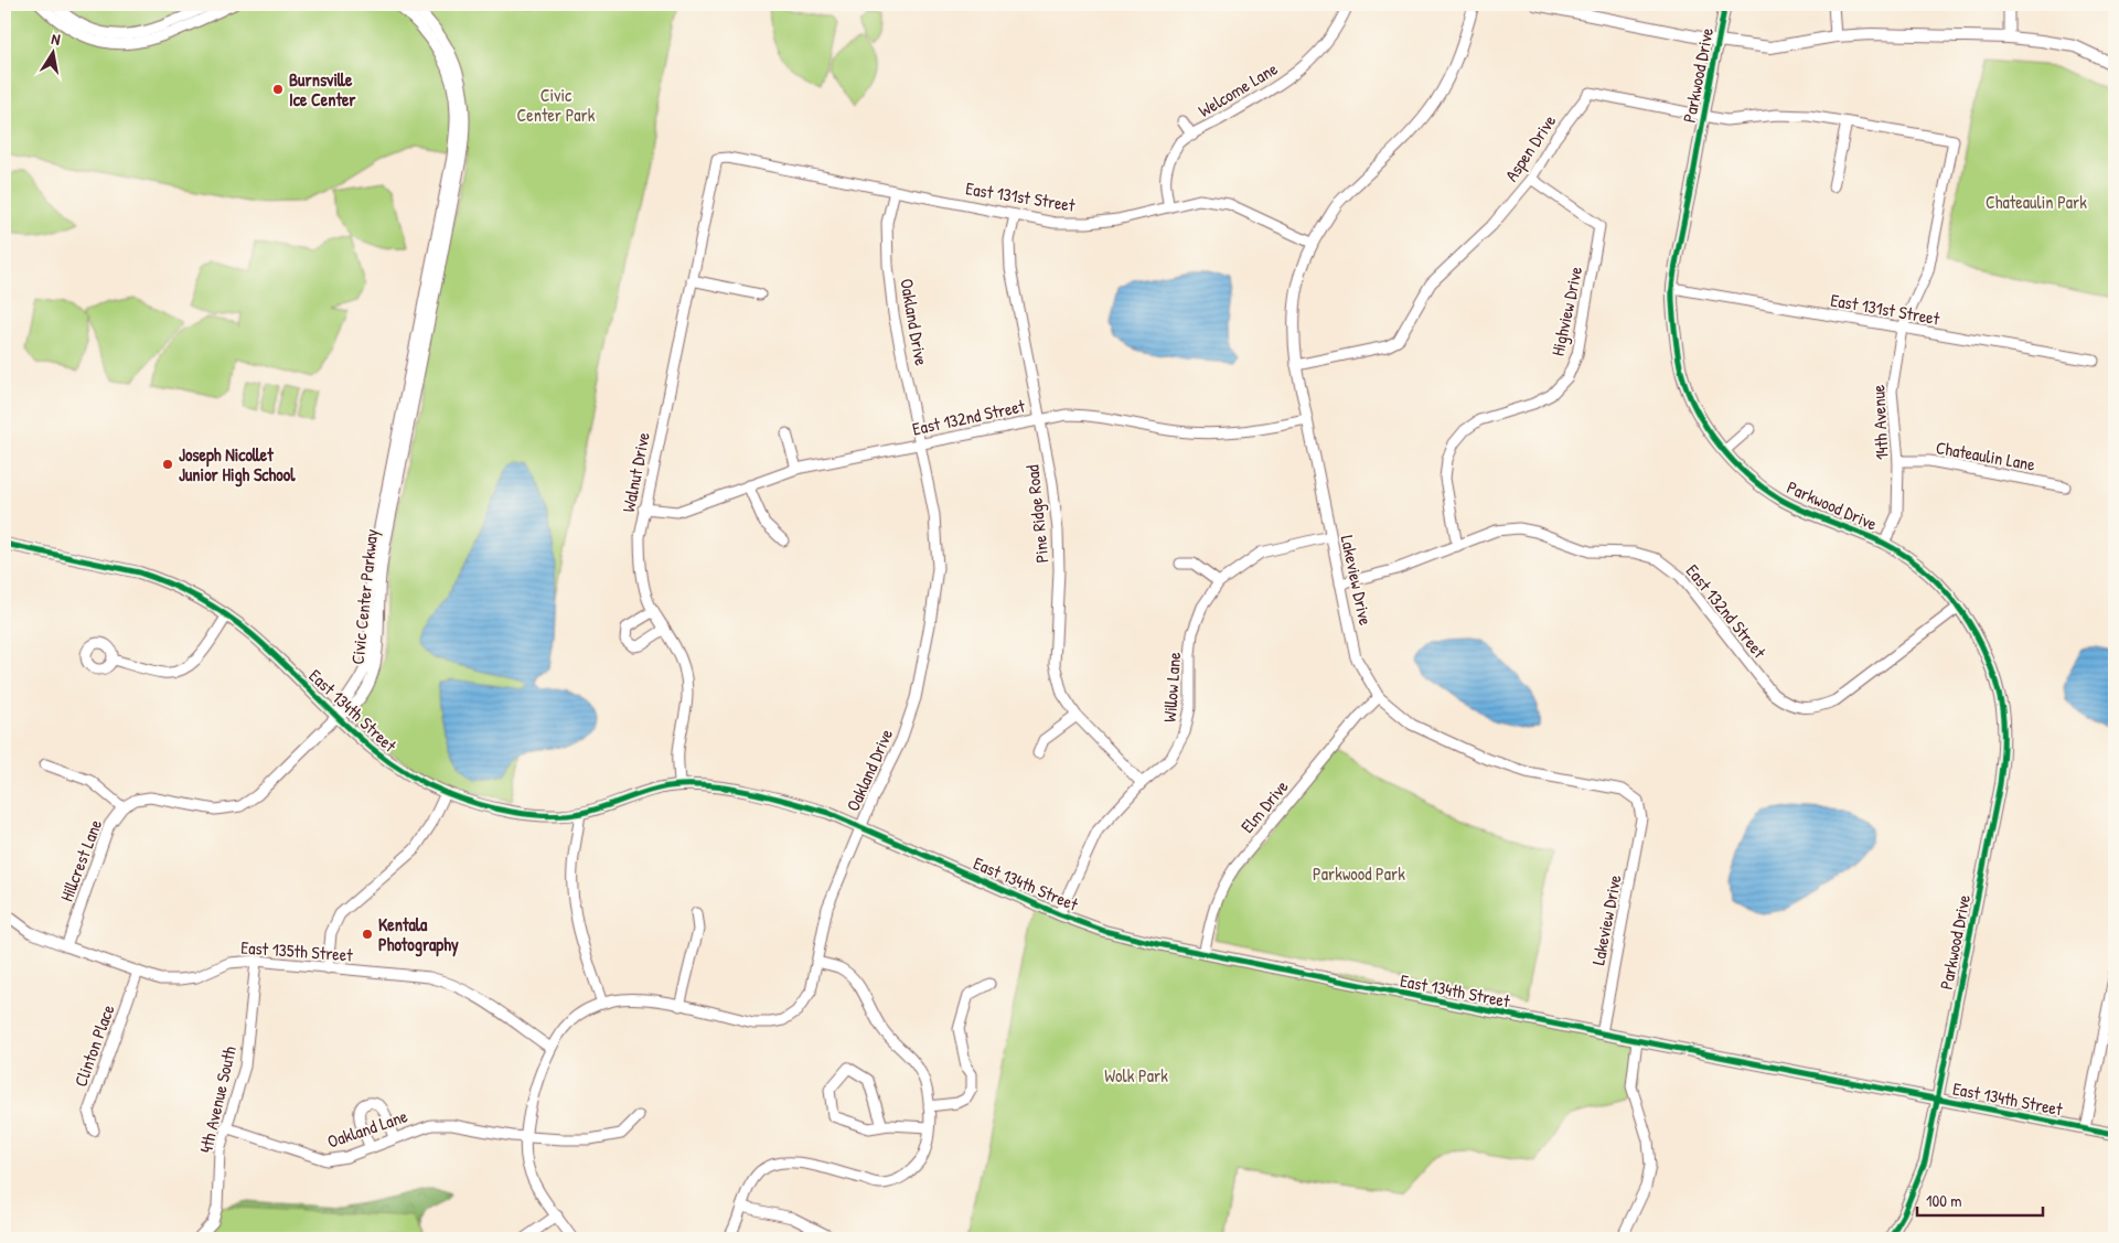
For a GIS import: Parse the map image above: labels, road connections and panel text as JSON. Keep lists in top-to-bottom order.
{
  "streets": {
    "street": [
      "Parkwood Drive",
      "Welcome Lane",
      "Aspen Drive",
      "East 131st Street",
      "Highview Drive",
      "Oakland Drive",
      "East 132nd Street",
      "14th Avenue",
      "Chateaulin Lane",
      "Walnut Drive",
      "Pine Ridge Road",
      "Lakeview Drive",
      "Civic Center Parkway",
      "Willow Lane",
      "East 134th Street",
      "Elm Drive",
      "Hillcrest Lane",
      "East 135th Street",
      "Clinton Place",
      "4th Avenue South",
      "Oakland Lane"
    ]
  },
  "crossings": [
    ["Parkwood Drive", "Aspen Drive"],
    ["Parkwood Drive", "East 131st Street"],
    ["Parkwood Drive", "East 132nd Street"],
    ["Parkwood Drive", "14th Avenue"],
    ["Parkwood Drive", "East 134th Street"],
    ["Welcome Lane", "East 131st Street"],
    ["Aspen Drive", "Highview Drive"],
    ["Aspen Drive", "14th Avenue"],
    ["Aspen Drive", "Lakeview Drive"],
    ["East 131st Street", "Oakland Drive"],
    ["East 131st Street", "14th Avenue"],
    ["East 131st Street", "Walnut Drive"],
    ["East 131st Street", "Pine Ridge Road"],
    ["East 131st Street", "Lakeview Drive"],
    ["Highview Drive", "East 132nd Street"],
    ["Oakland Drive", "East 132nd Street"],
    ["Oakland Drive", "East 134th Street"],
    ["Oakland Drive", "East 135th Street"],
    ["Oakland Drive", "Oakland Lane"],
    ["East 132nd Street", "Walnut Drive"],
    ["East 132nd Street", "Pine Ridge Road"],
    ["East 132nd Street", "Lakeview Drive"],
    ["14th Avenue", "Chateaulin Lane"],
    ["Walnut Drive", "East 134th Street"],
    ["Pine Ridge Road", "Willow Lane"],
    ["Lakeview Drive", "Willow Lane"],
    ["Lakeview Drive", "East 134th Street"],
    ["Lakeview Drive", "Elm Drive"],
    ["Civic Center Parkway", "East 134th Street"],
    ["Civic Center Parkway", "Hillcrest Lane"],
    ["Willow Lane", "East 134th Street"],
    ["East 134th Street", "Elm Drive"],
    ["East 134th Street", "Hillcrest Lane"],
    ["Hillcrest Lane", "East 135th Street"],
    ["East 135th Street", "Clinton Place"],
    ["East 135th Street", "4th Avenue South"],
    ["4th Avenue South", "Oakland Lane"]
  ],
  "parks": [
    "Civic Center Park",
    "Chateaulin Park",
    "Parkwood Park",
    "Wolk Park"
  ],
  "places": ["Burnsville Ice Center", "Joseph Nicollet Junior High School", "Kentala Photography"],
  "scale_bar": "100 m",
  "north": "top"
}
